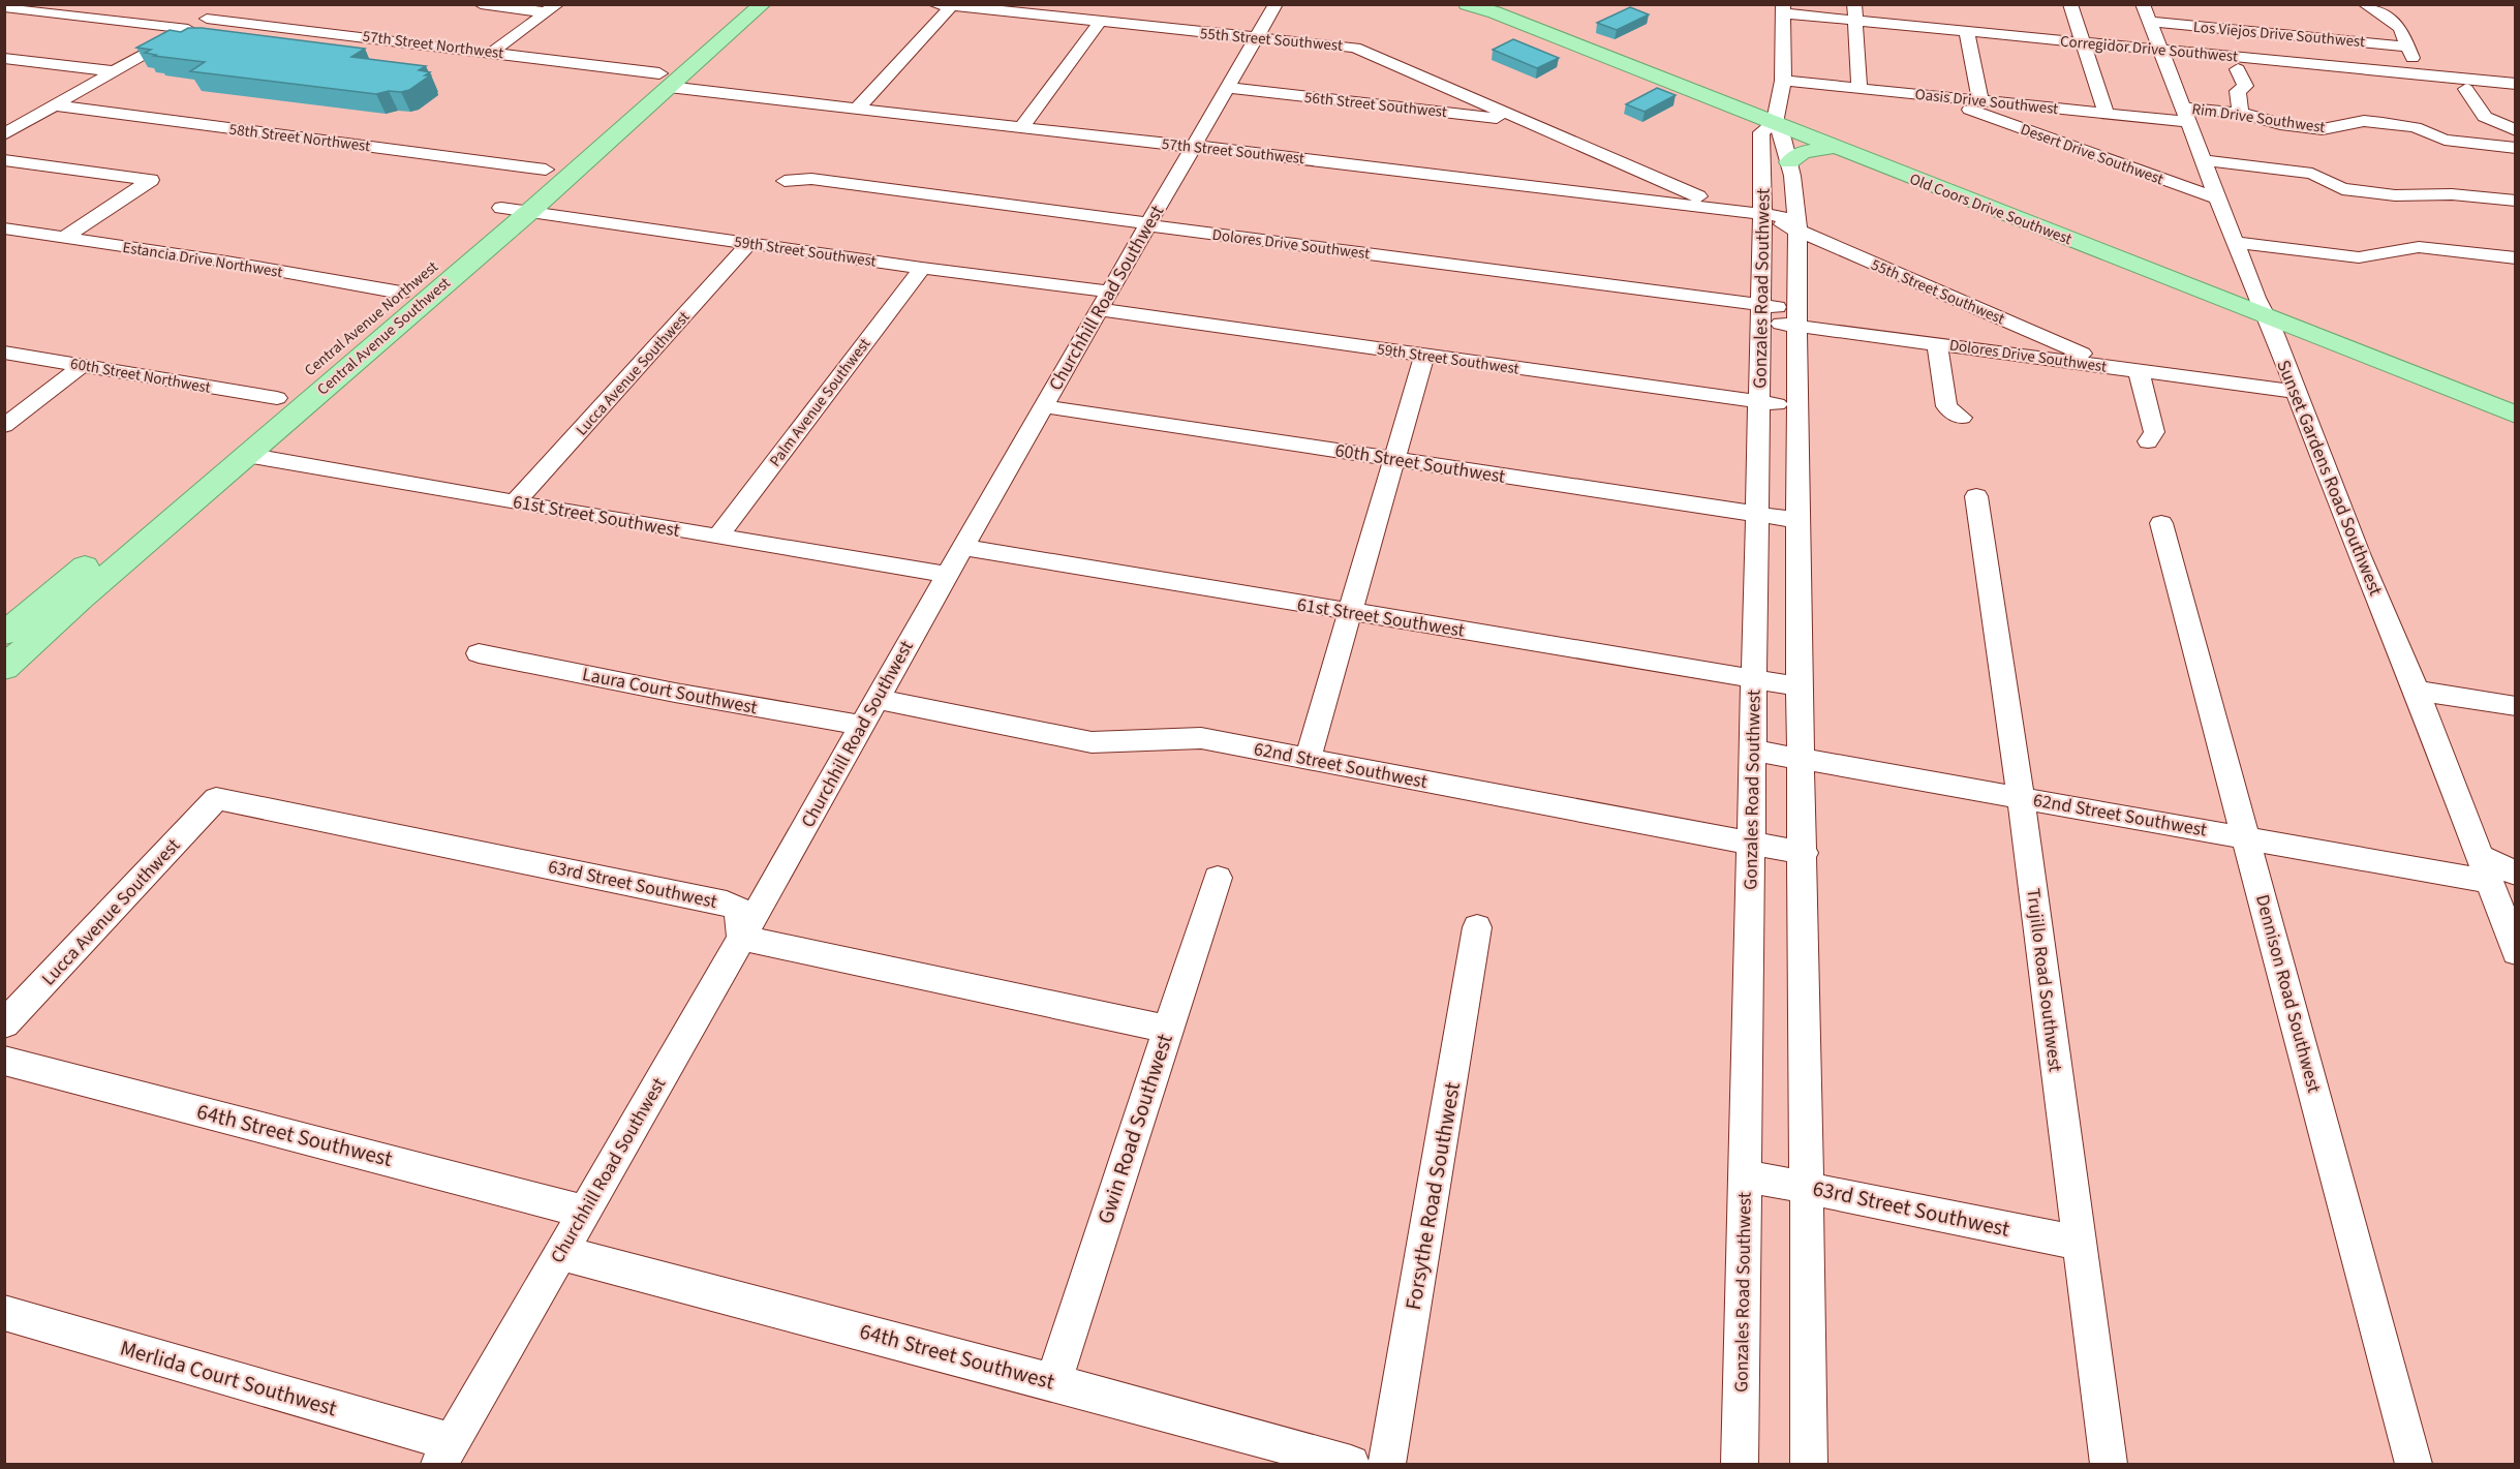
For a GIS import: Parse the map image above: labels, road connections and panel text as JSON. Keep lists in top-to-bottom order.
{
  "streets": {
    "main road": ["Old Coors Drive Southwest", "Central Avenue Northwest", "Central Avenue Southwest"],
    "street": [
      "Los Viejos Drive Southwest",
      "55th Street Southwest",
      "57th Street Northwest",
      "Corregidor Drive Southwest",
      "Oasis Drive Southwest",
      "56th Street Southwest",
      "Rim Drive Southwest",
      "58th Street Northwest",
      "57th Street Southwest",
      "Desert Drive Southwest",
      "Dolores Drive Southwest",
      "59th Street Southwest",
      "Estancia Drive Northwest",
      "Gonzales Road Southwest",
      "Churchhill Road Southwest",
      "Lucca Avenue Southwest",
      "60th Street Northwest",
      "Palm Avenue Southwest",
      "60th Street Southwest",
      "Sunset Gardens Road Southwest",
      "61st Street Southwest",
      "Laura Court Southwest",
      "62nd Street Southwest",
      "63rd Street Southwest",
      "Trujillo Road Southwest",
      "Dennison Road Southwest",
      "Gwin Road Southwest",
      "64th Street Southwest",
      "Forsythe Road Southwest",
      "Merlida Court Southwest"
    ]
  },
  "crossings": [
    ["Los Viejos Drive Southwest", "Sunset Gardens Road Southwest"],
    ["55th Street Southwest", "56th Street Southwest"],
    ["55th Street Southwest", "57th Street Southwest"],
    ["55th Street Southwest", "Dolores Drive Southwest"],
    ["55th Street Southwest", "Gonzales Road Southwest"],
    ["55th Street Southwest", "Churchhill Road Southwest"],
    ["57th Street Northwest", "57th Street Southwest"],
    ["57th Street Northwest", "Central Avenue Southwest"],
    ["Corregidor Drive Southwest", "Gonzales Road Southwest"],
    ["Corregidor Drive Southwest", "Sunset Gardens Road Southwest"],
    ["Oasis Drive Southwest", "Rim Drive Southwest"],
    ["Oasis Drive Southwest", "Desert Drive Southwest"],
    ["Oasis Drive Southwest", "Gonzales Road Southwest"],
    ["Oasis Drive Southwest", "Sunset Gardens Road Southwest"],
    ["56th Street Southwest", "Churchhill Road Southwest"],
    ["Rim Drive Southwest", "Sunset Gardens Road Southwest"],
    ["57th Street Southwest", "Gonzales Road Southwest"],
    ["57th Street Southwest", "Churchhill Road Southwest"],
    ["57th Street Southwest", "Central Avenue Southwest"],
    ["Desert Drive Southwest", "Sunset Gardens Road Southwest"],
    ["Old Coors Drive Southwest", "Gonzales Road Southwest"],
    ["Old Coors Drive Southwest", "Sunset Gardens Road Southwest"],
    ["Dolores Drive Southwest", "Gonzales Road Southwest"],
    ["Dolores Drive Southwest", "Churchhill Road Southwest"],
    ["Dolores Drive Southwest", "Sunset Gardens Road Southwest"],
    ["59th Street Southwest", "Gonzales Road Southwest"],
    ["59th Street Southwest", "Churchhill Road Southwest"],
    ["59th Street Southwest", "Central Avenue Southwest"],
    ["59th Street Southwest", "Lucca Avenue Southwest"],
    ["59th Street Southwest", "Palm Avenue Southwest"],
    ["Estancia Drive Northwest", "Central Avenue Northwest"],
    ["Gonzales Road Southwest", "60th Street Southwest"],
    ["Gonzales Road Southwest", "61st Street Southwest"],
    ["Gonzales Road Southwest", "62nd Street Southwest"],
    ["Gonzales Road Southwest", "63rd Street Southwest"],
    ["Churchhill Road Southwest", "60th Street Southwest"],
    ["Churchhill Road Southwest", "61st Street Southwest"],
    ["Churchhill Road Southwest", "Laura Court Southwest"],
    ["Churchhill Road Southwest", "62nd Street Southwest"],
    ["Churchhill Road Southwest", "63rd Street Southwest"],
    ["Churchhill Road Southwest", "64th Street Southwest"],
    ["Churchhill Road Southwest", "Merlida Court Southwest"],
    ["Central Avenue Southwest", "61st Street Southwest"],
    ["Lucca Avenue Southwest", "61st Street Southwest"],
    ["Lucca Avenue Southwest", "63rd Street Southwest"],
    ["Palm Avenue Southwest", "61st Street Southwest"],
    ["Sunset Gardens Road Southwest", "62nd Street Southwest"],
    ["62nd Street Southwest", "Trujillo Road Southwest"],
    ["62nd Street Southwest", "Dennison Road Southwest"],
    ["63rd Street Southwest", "Trujillo Road Southwest"],
    ["Gwin Road Southwest", "64th Street Southwest"]
  ]
}
